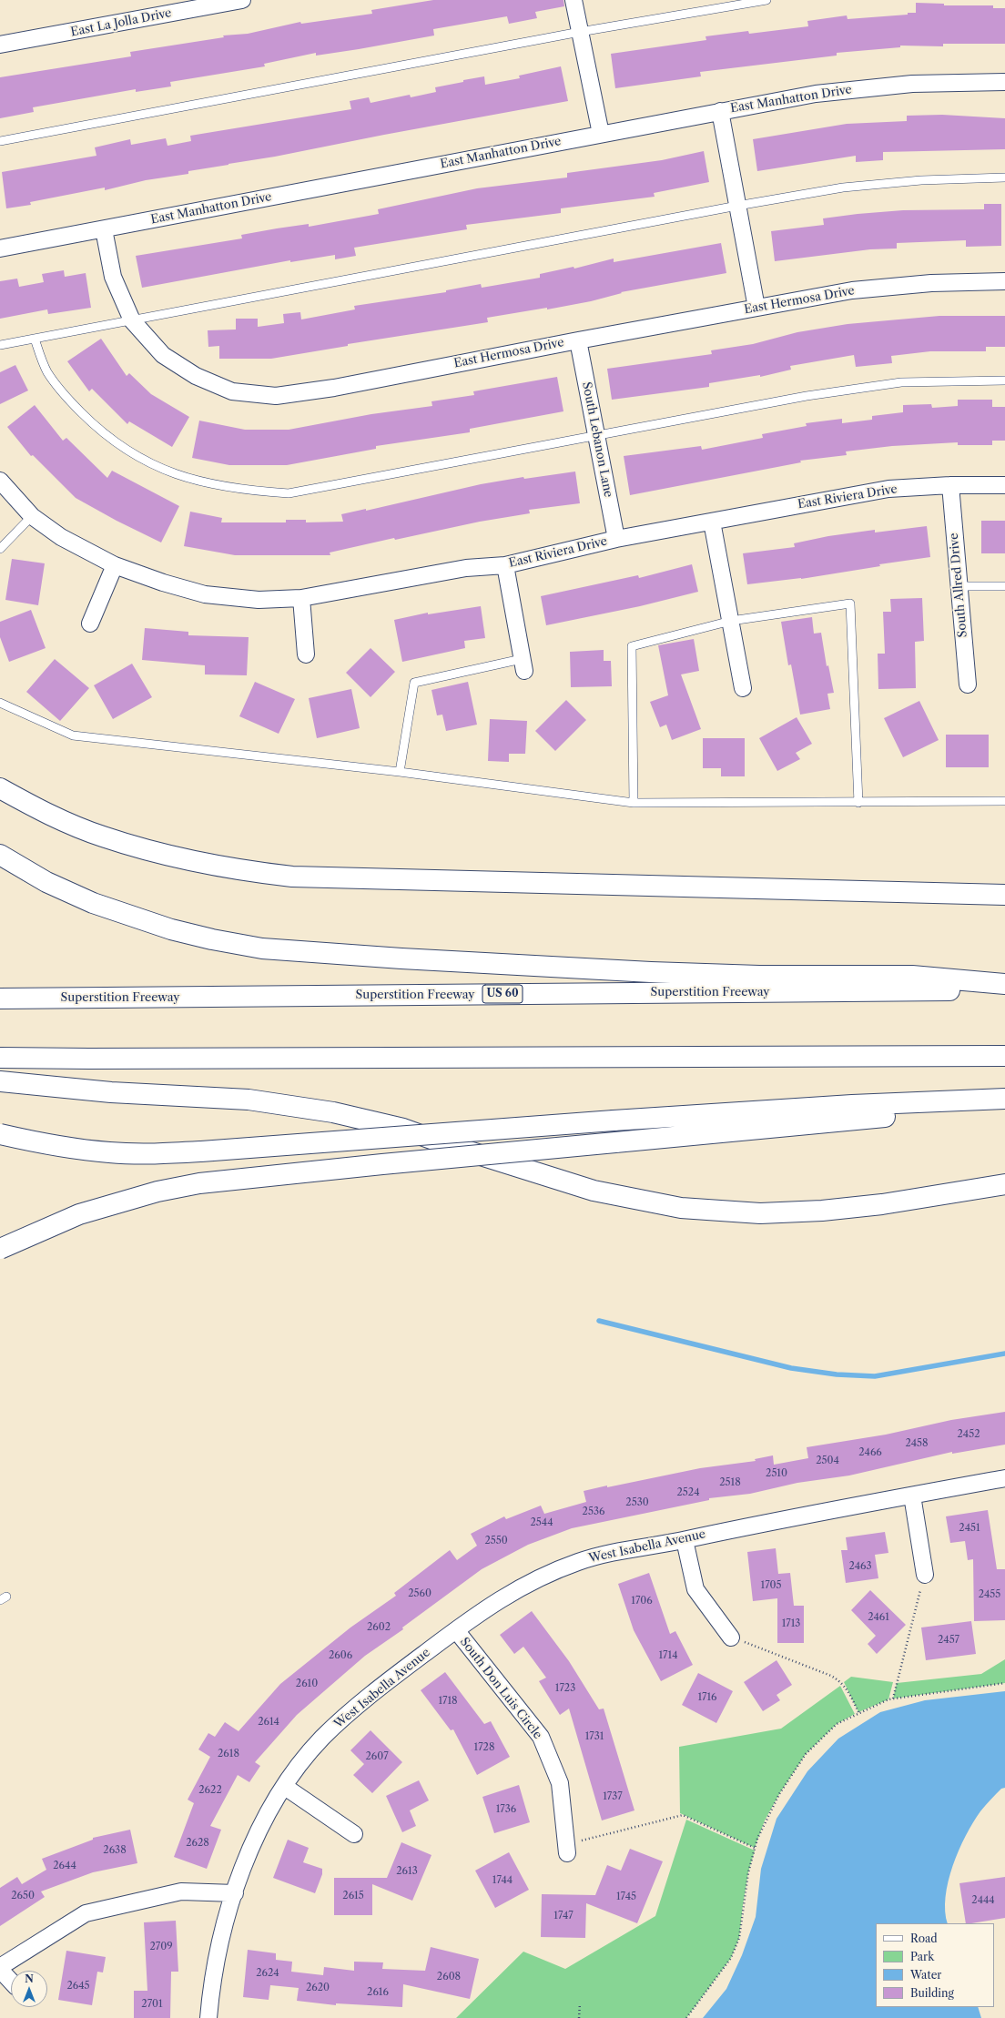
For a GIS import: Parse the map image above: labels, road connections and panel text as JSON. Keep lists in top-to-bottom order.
{
  "streets": {
    "highway": ["Superstition Freeway", "US 60"],
    "street": [
      "East La Jolla Drive",
      "East Manhatton Drive",
      "East Hermosa Drive",
      "South Lebanon Lane",
      "East Riviera Drive",
      "South Allred Drive",
      "West Isabella Avenue",
      "South Don Luis Circle"
    ]
  },
  "crossings": [
    ["East Manhatton Drive", "East Hermosa Drive"],
    ["East Hermosa Drive", "South Lebanon Lane"],
    ["South Lebanon Lane", "East Riviera Drive"],
    ["East Riviera Drive", "South Allred Drive"],
    ["West Isabella Avenue", "South Don Luis Circle"]
  ],
  "house_numbers": [
    "2452",
    "2458",
    "2466",
    "2504",
    "2510",
    "2518",
    "2524",
    "2530",
    "2536",
    "2544",
    "2451",
    "2550",
    "2463",
    "1705",
    "2560",
    "2455",
    "1706",
    "2461",
    "1713",
    "2602",
    "2457",
    "2606",
    "1714",
    "2610",
    "1723",
    "1716",
    "1718",
    "2614",
    "1731",
    "1728",
    "2618",
    "2607",
    "2622",
    "1737",
    "1736",
    "2628",
    "2638",
    "2644",
    "2613",
    "1744",
    "2650",
    "2615",
    "1745",
    "2444",
    "1747",
    "2709",
    "2624",
    "2608",
    "2645",
    "2620",
    "2616",
    "2701"
  ],
  "legend": [
    "Road",
    "Park",
    "Water",
    "Building"
  ],
  "north": "top"
}
